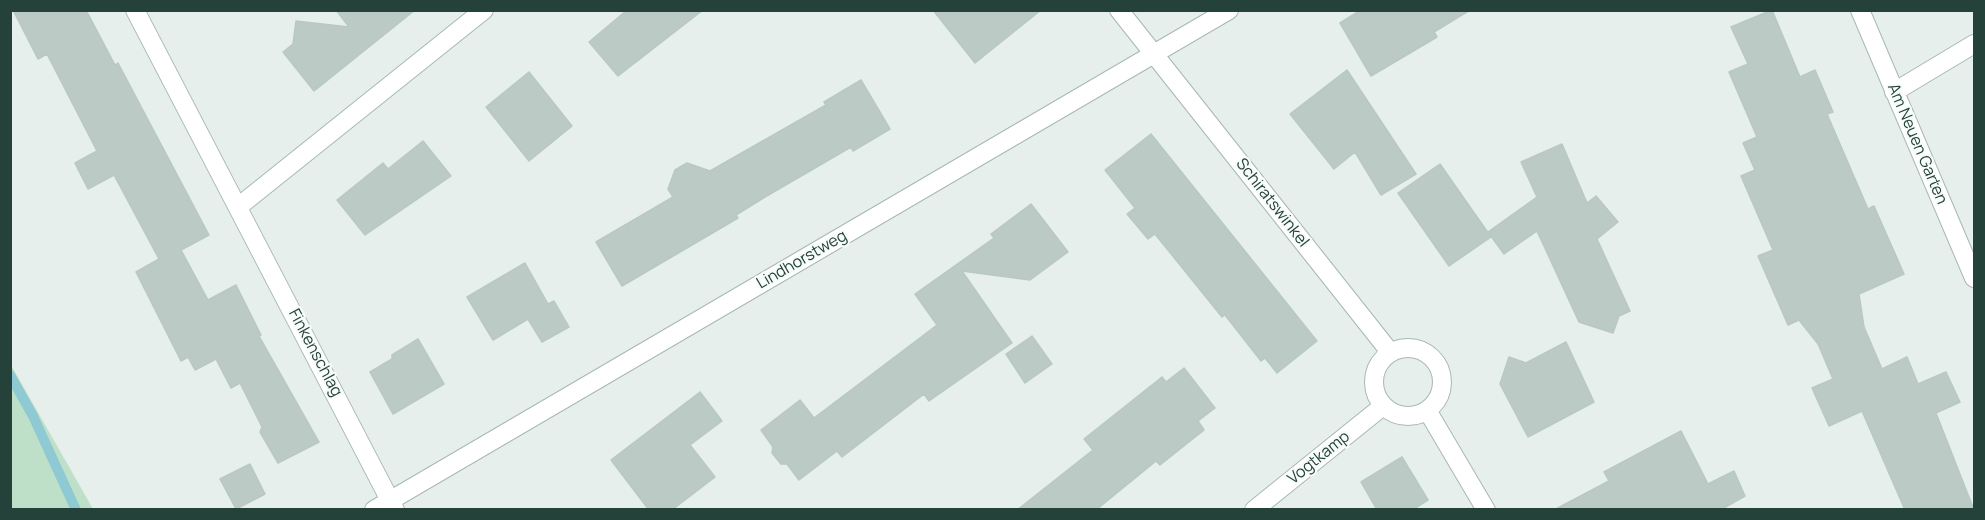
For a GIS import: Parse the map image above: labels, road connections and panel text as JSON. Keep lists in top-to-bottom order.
{
  "streets": {
    "street": [
      "Am Neuen Garten",
      "Schiratswinkel",
      "Lindhorstweg",
      "Finkenschlag",
      "Vogtkamp"
    ]
  },
  "crossings": [
    ["Schiratswinkel", "Lindhorstweg"],
    ["Schiratswinkel", "Vogtkamp"],
    ["Lindhorstweg", "Finkenschlag"]
  ]
}
